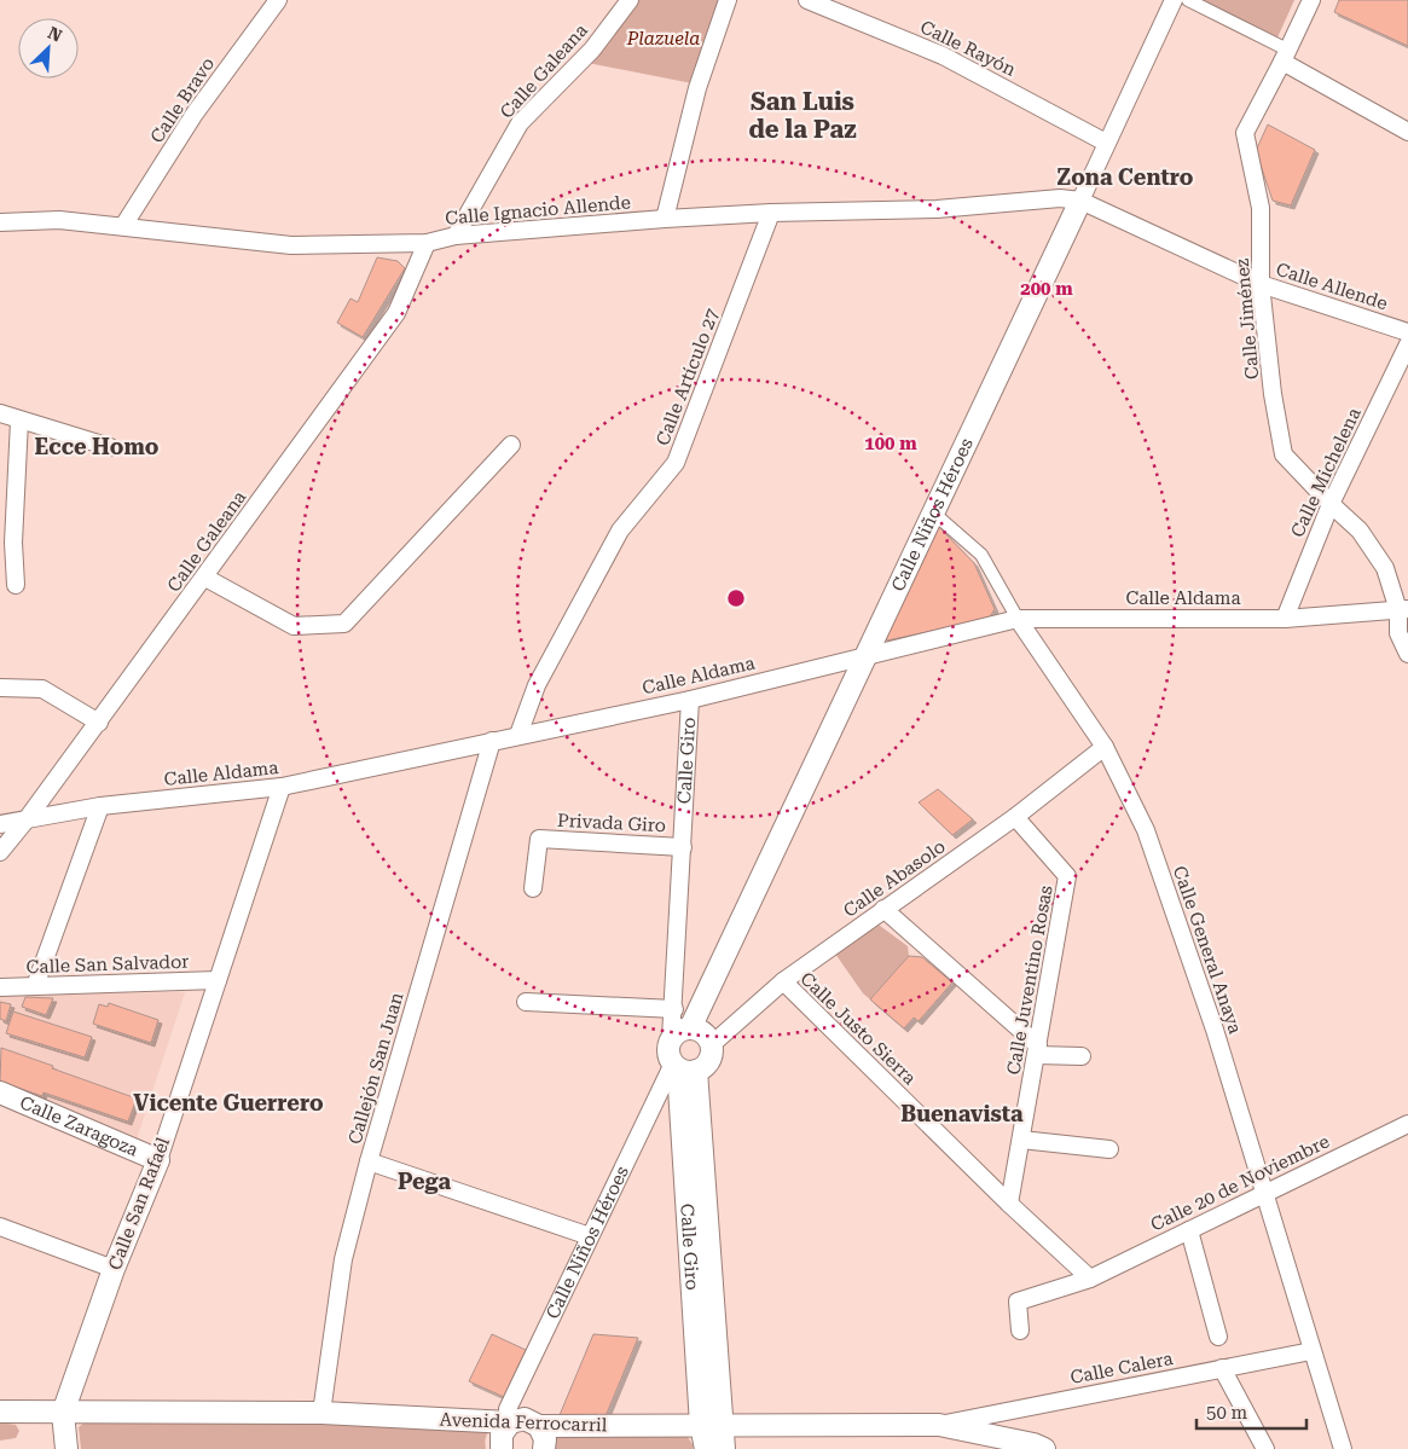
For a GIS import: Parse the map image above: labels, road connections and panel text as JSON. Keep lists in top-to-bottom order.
{
  "streets": {
    "street": [
      "Calle Rayón",
      "Calle Galeana",
      "Calle Bravo",
      "Calle Ignacio Allende",
      "Calle Allende",
      "Calle Jiménez",
      "Calle Artículo 27",
      "Calle Michelena",
      "Calle Niños Héroes",
      "Calle Aldama",
      "Calle Giro",
      "Privada Giro",
      "Calle Abasolo",
      "Calle General Anaya",
      "Calle San Salvador",
      "Calle Juventino Rosas",
      "Calle Justo Sierra",
      "Callejón San Juan",
      "Calle Zaragoza",
      "Calle 20 de Noviembre",
      "Calle San Rafaél",
      "Calle Calera",
      "Avenida Ferrocarril"
    ]
  },
  "crossings": [
    ["Calle Rayón", "Calle Niños Héroes"],
    ["Calle Galeana", "Calle Ignacio Allende"],
    ["Calle Galeana", "Calle Aldama"],
    ["Calle Bravo", "Calle Ignacio Allende"],
    ["Calle Ignacio Allende", "Calle Allende"],
    ["Calle Ignacio Allende", "Calle Artículo 27"],
    ["Calle Ignacio Allende", "Calle Niños Héroes"],
    ["Calle Allende", "Calle Jiménez"],
    ["Calle Allende", "Calle Niños Héroes"],
    ["Calle Jiménez", "Calle Michelena"],
    ["Calle Jiménez", "Calle Aldama"],
    ["Calle Artículo 27", "Calle Aldama"],
    ["Calle Michelena", "Calle Aldama"],
    ["Calle Niños Héroes", "Calle Aldama"],
    ["Calle Niños Héroes", "Calle Giro"],
    ["Calle Niños Héroes", "Calle Abasolo"],
    ["Calle Niños Héroes", "Calle General Anaya"],
    ["Calle Niños Héroes", "Avenida Ferrocarril"],
    ["Calle Aldama", "Calle Giro"],
    ["Calle Aldama", "Calle General Anaya"],
    ["Calle Aldama", "Callejón San Juan"],
    ["Calle Aldama", "Calle San Rafaél"],
    ["Calle Giro", "Privada Giro"],
    ["Calle Giro", "Calle Abasolo"],
    ["Calle Giro", "Avenida Ferrocarril"],
    ["Calle Abasolo", "Calle General Anaya"],
    ["Calle Abasolo", "Calle Juventino Rosas"],
    ["Calle Abasolo", "Calle Justo Sierra"],
    ["Calle General Anaya", "Calle 20 de Noviembre"],
    ["Calle General Anaya", "Calle Calera"],
    ["Calle San Salvador", "Calle San Rafaél"],
    ["Calle Juventino Rosas", "Calle Justo Sierra"],
    ["Calle Justo Sierra", "Calle 20 de Noviembre"],
    ["Callejón San Juan", "Avenida Ferrocarril"],
    ["Calle Zaragoza", "Calle San Rafaél"],
    ["Calle San Rafaél", "Avenida Ferrocarril"],
    ["Calle Calera", "Avenida Ferrocarril"]
  ],
  "districts": [
    "San Luis de la Paz",
    "Zona Centro",
    "Ecce Homo",
    "Vicente Guerrero",
    "Buenavista",
    "Pega"
  ],
  "parks": ["Plazuela"],
  "scale_bar": "50 m",
  "north": "top right",
  "rings": ["200 m", "100 m"]
}
